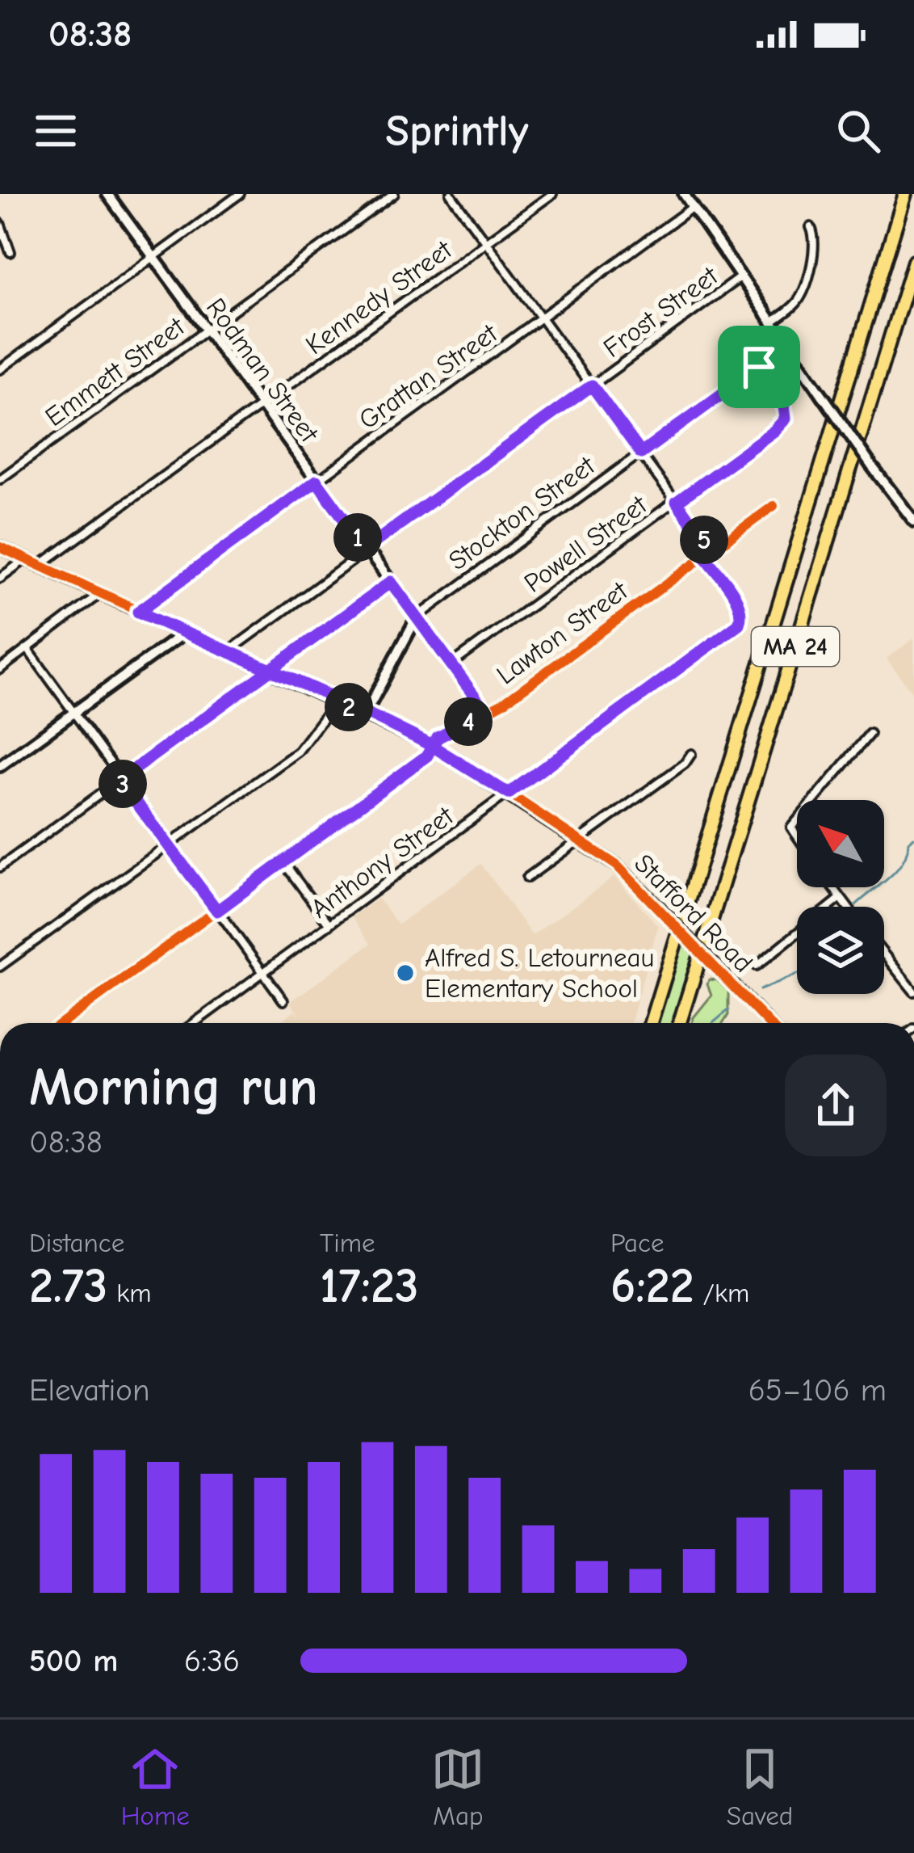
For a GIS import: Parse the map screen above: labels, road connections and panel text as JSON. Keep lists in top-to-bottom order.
{
  "streets": {
    "highway": ["MA 24"],
    "street": [
      "Kennedy Street",
      "Frost Street",
      "Rodman Street",
      "Emmett Street",
      "Grattan Street",
      "Stockton Street",
      "Powell Street",
      "Lawton Street",
      "Anthony Street",
      "Stafford Road"
    ]
  },
  "crossings": [
    ["Kennedy Street", "Rodman Street"],
    ["Kennedy Street", "Stafford Road"],
    ["Frost Street", "Rodman Street"],
    ["Frost Street", "Stafford Road"],
    ["Rodman Street", "Emmett Street"],
    ["Rodman Street", "Grattan Street"],
    ["Rodman Street", "Stockton Street"],
    ["Rodman Street", "Powell Street"],
    ["Rodman Street", "Lawton Street"],
    ["Grattan Street", "Stafford Road"],
    ["Stockton Street", "Powell Street"],
    ["Stockton Street", "Stafford Road"],
    ["Lawton Street", "Anthony Street"],
    ["Lawton Street", "Stafford Road"],
    ["Anthony Street", "Stafford Road"]
  ],
  "places": ["Alfred S. Letourneau Elementary School"],
  "north": "top left",
  "page": {
    "status": "08:38",
    "header": "Sprintly",
    "pins": [
      "1",
      "5",
      "2",
      "4",
      "3"
    ],
    "heading": ["Morning run", "08:38"],
    "stats": [
      ["Distance", "2.73 km"],
      ["Time", "17:23"],
      ["Pace", "6:22 /km"]
    ],
    "chart": ["Elevation", "65–106 m"],
    "list": [
      {
        "name": "500 m",
        "note": "6:36"
      }
    ],
    "tabs": ["Home", "Map", "Saved"]
  }
}
